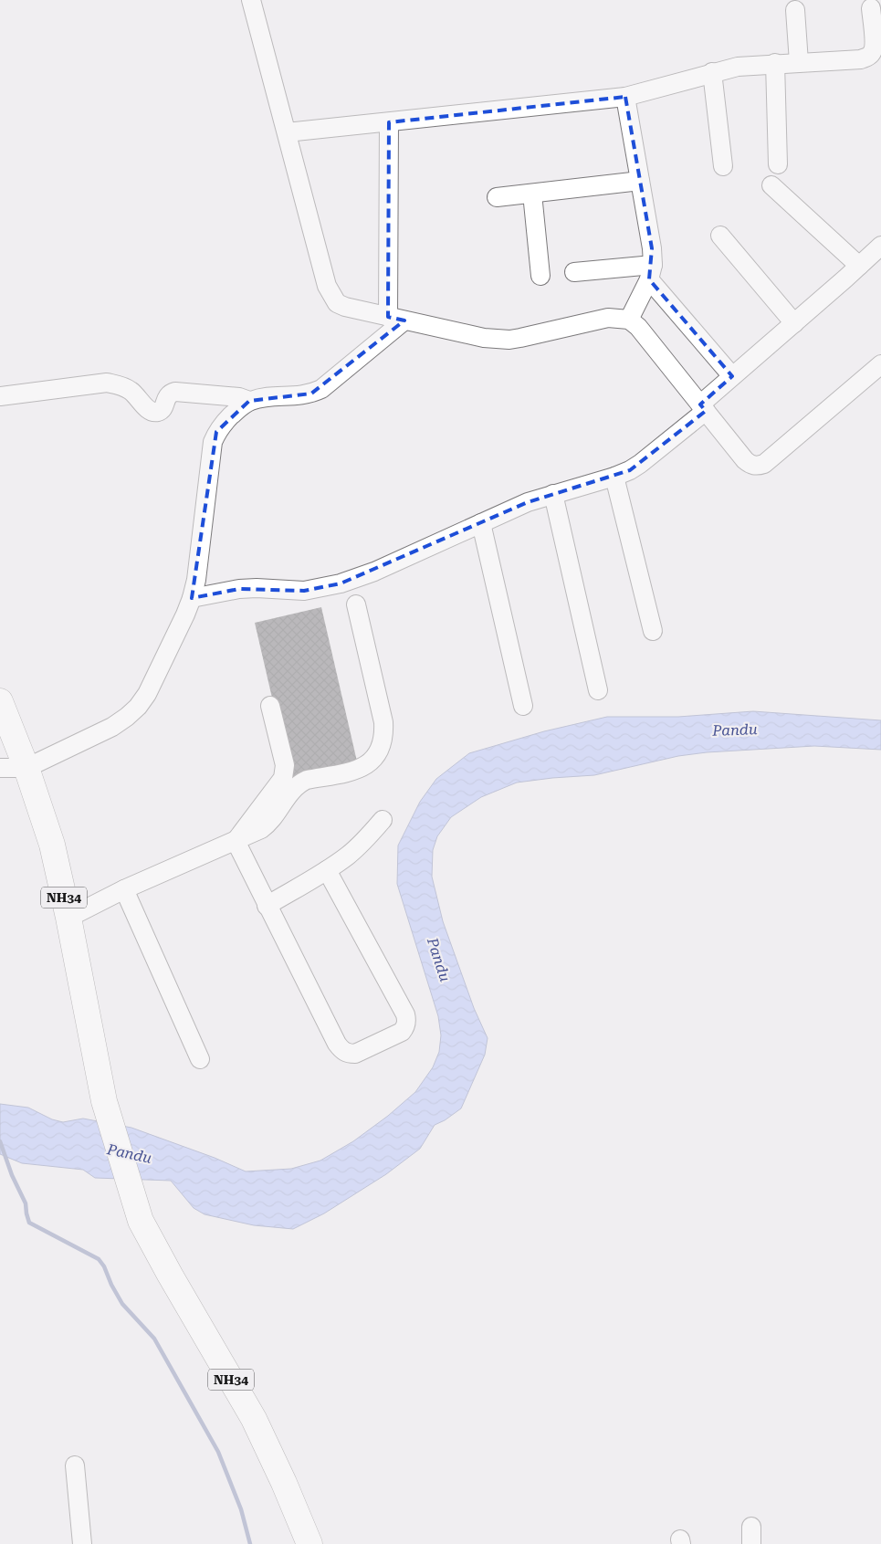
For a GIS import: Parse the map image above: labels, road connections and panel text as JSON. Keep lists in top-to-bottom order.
{
  "streets": {
    "highway": ["NH34"]
  },
  "water": ["Pandu"]
}
